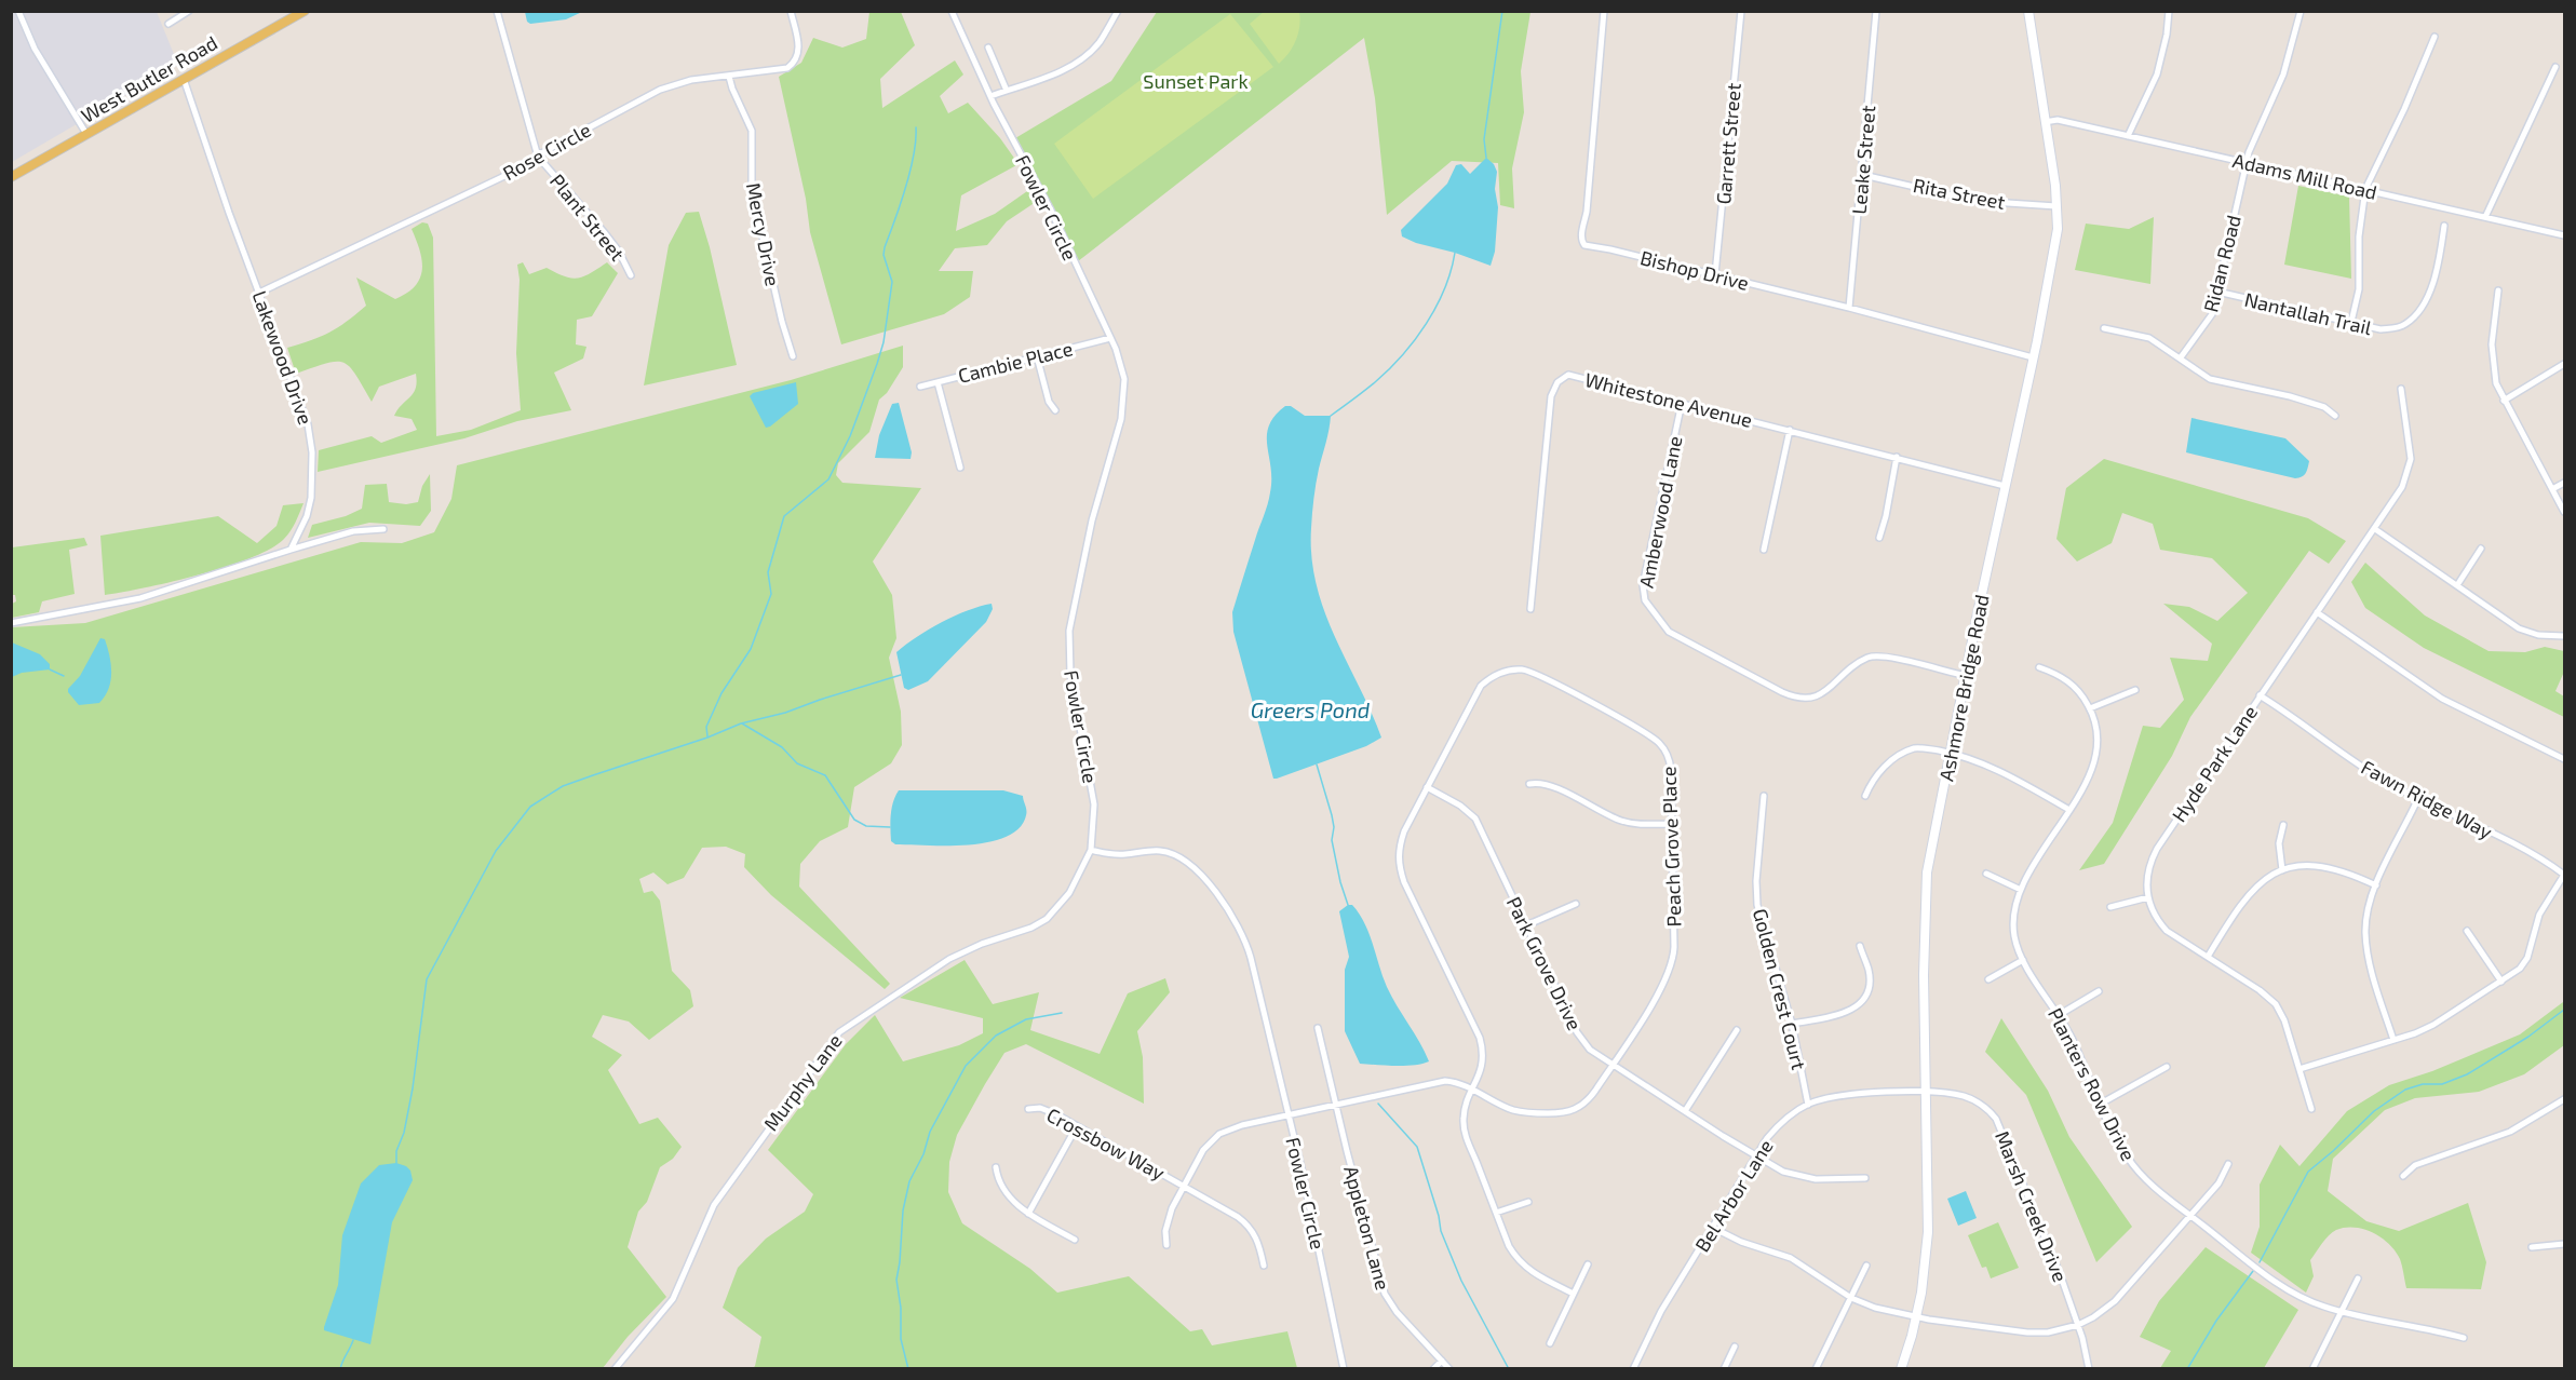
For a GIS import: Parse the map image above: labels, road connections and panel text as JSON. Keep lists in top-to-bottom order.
{
  "streets": {
    "main road": ["West Butler Road", "Ashmore Bridge Road"],
    "street": [
      "Garrett Street",
      "Rose Circle",
      "Leake Street",
      "Adams Mill Road",
      "Rita Street",
      "Fowler Circle",
      "Plant Street",
      "Mercy Drive",
      "Ridan Road",
      "Bishop Drive",
      "Nantallah Trail",
      "Lakewood Drive",
      "Cambie Place",
      "Whitestone Avenue",
      "Amberwood Lane",
      "Hyde Park Lane",
      "Fawn Ridge Way",
      "Peach Grove Place",
      "Park Grove Drive",
      "Golden Crest Court",
      "Murphy Lane",
      "Planters Row Drive",
      "Crossbow Way",
      "Bel Arbor Lane",
      "Marsh Creek Drive",
      "Appleton Lane"
    ]
  },
  "crossings": [
    ["West Butler Road", "Lakewood Drive"],
    ["Garrett Street", "Bishop Drive"],
    ["Rose Circle", "Plant Street"],
    ["Rose Circle", "Mercy Drive"],
    ["Rose Circle", "Lakewood Drive"],
    ["Leake Street", "Rita Street"],
    ["Leake Street", "Bishop Drive"],
    ["Adams Mill Road", "Ridan Road"],
    ["Adams Mill Road", "Ashmore Bridge Road"],
    ["Rita Street", "Ashmore Bridge Road"],
    ["Fowler Circle", "Cambie Place"],
    ["Fowler Circle", "Peach Grove Place"],
    ["Fowler Circle", "Murphy Lane"],
    ["Ridan Road", "Nantallah Trail"],
    ["Bishop Drive", "Ashmore Bridge Road"],
    ["Whitestone Avenue", "Amberwood Lane"],
    ["Whitestone Avenue", "Ashmore Bridge Road"],
    ["Amberwood Lane", "Ashmore Bridge Road"],
    ["Ashmore Bridge Road", "Bel Arbor Lane"],
    ["Ashmore Bridge Road", "Marsh Creek Drive"],
    ["Hyde Park Lane", "Fawn Ridge Way"],
    ["Peach Grove Place", "Park Grove Drive"],
    ["Peach Grove Place", "Crossbow Way"],
    ["Peach Grove Place", "Appleton Lane"],
    ["Park Grove Drive", "Bel Arbor Lane"],
    ["Golden Crest Court", "Bel Arbor Lane"],
    ["Bel Arbor Lane", "Marsh Creek Drive"]
  ],
  "water": ["Greers Pond"],
  "parks": ["Sunset Park"]
}
